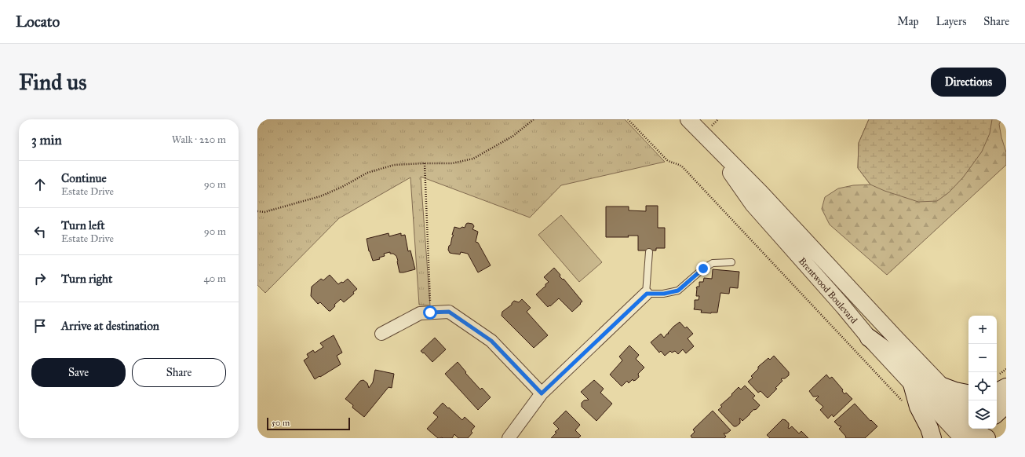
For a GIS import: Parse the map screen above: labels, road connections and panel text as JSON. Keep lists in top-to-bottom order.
{
  "streets": {
    "street": ["Brentwood Boulevard"]
  },
  "scale_bar": "50 m",
  "page": {
    "header": "Locato",
    "nav": ["Map", "Layers", "Share"],
    "buttons": [
      "Directions",
      ["Save", "Share"]
    ],
    "title": "Find us",
    "heading": ["3 min", "Walk · 220 m"],
    "list": [
      ["Continue", "Estate Drive", "90 m"],
      ["Turn left", "Estate Drive", "90 m"],
      ["Turn right", "40 m"],
      "Arrive at destination"
    ],
    "map_buttons": ["+", "−"],
    "scale": "50 m"
  }
}
